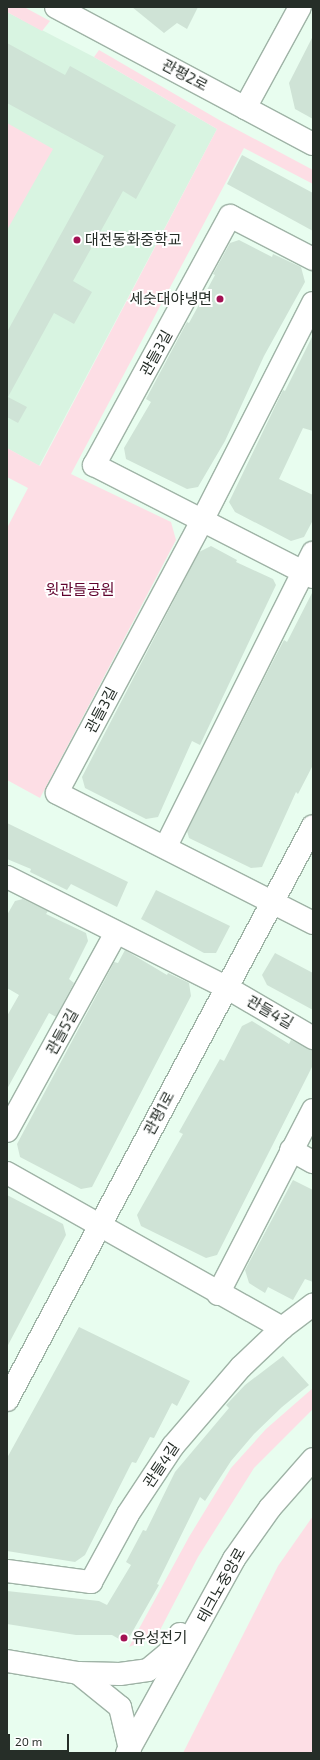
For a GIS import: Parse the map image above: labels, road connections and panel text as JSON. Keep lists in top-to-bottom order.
{
  "streets": {
    "street": [
      "관평2로",
      "관들3길",
      "관들4길",
      "관들5길",
      "관평1로",
      "테크노중앙로"
    ]
  },
  "crossings": [
    ["관들3길", "관평1로"],
    ["관들4길", "관평1로"]
  ],
  "parks": ["윗관들공원"],
  "places": ["대전동화중학교", "세숫대야냉면", "유성전기"],
  "scale_bar": "20 m"
}
